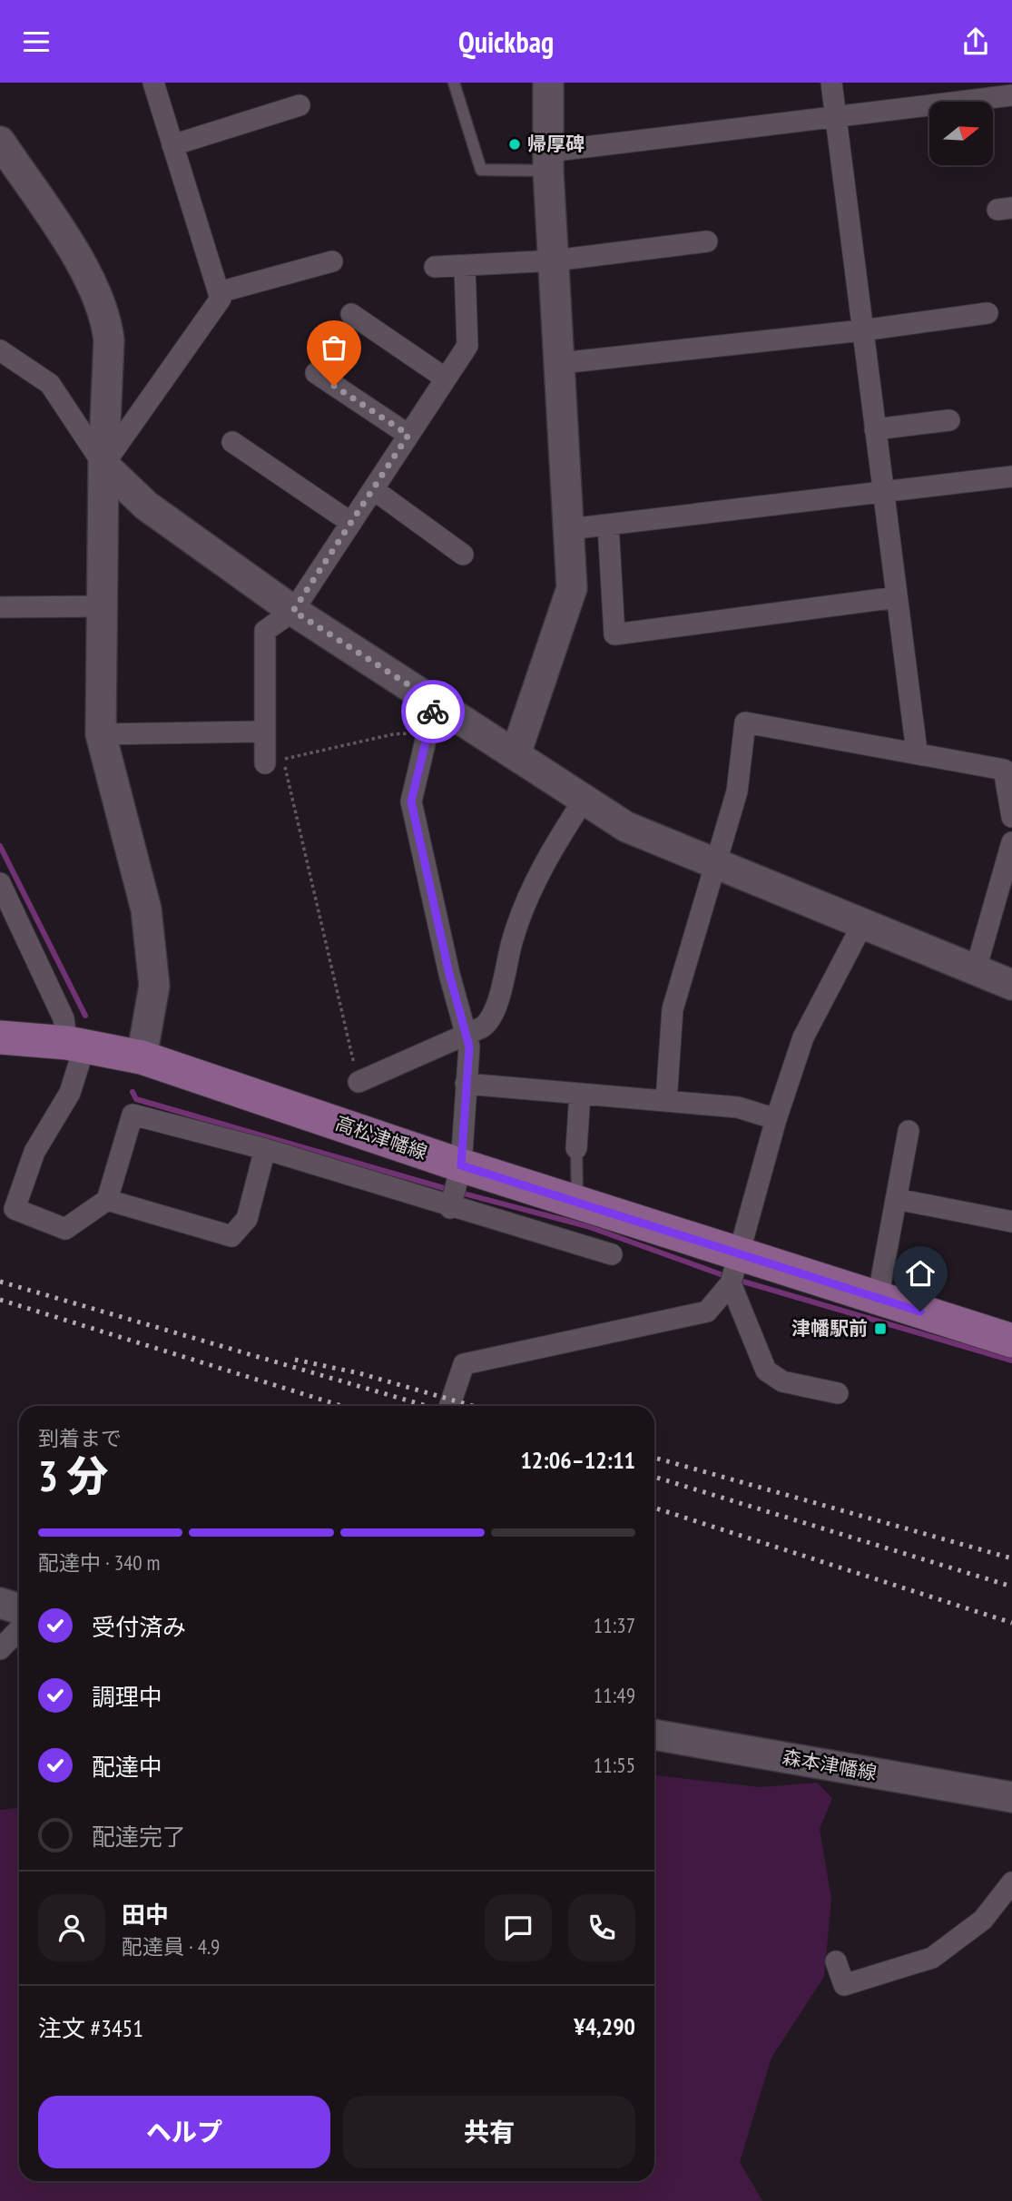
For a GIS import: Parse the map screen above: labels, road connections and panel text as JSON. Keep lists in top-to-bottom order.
{
  "streets": {
    "main road": ["高松津幡線"],
    "street": ["森本津幡線"]
  },
  "places": {
    "other": ["帰厚碑"],
    "transit": ["津幡駅前"]
  },
  "north": "right",
  "page": {
    "header": "Quickbag",
    "heading": ["3 分", "到着まで", "12:06–12:11"],
    "panel": [
      "田中",
      "配達員 · 4.9",
      "注文 #3451",
      "¥4,290"
    ],
    "bar": "配達中 · 340 m",
    "list": [
      ["受付済み", "11:37"],
      ["調理中", "11:49"],
      ["配達中", "11:55"],
      "配達完了"
    ],
    "buttons": ["ヘルプ", "共有"]
  }
}
